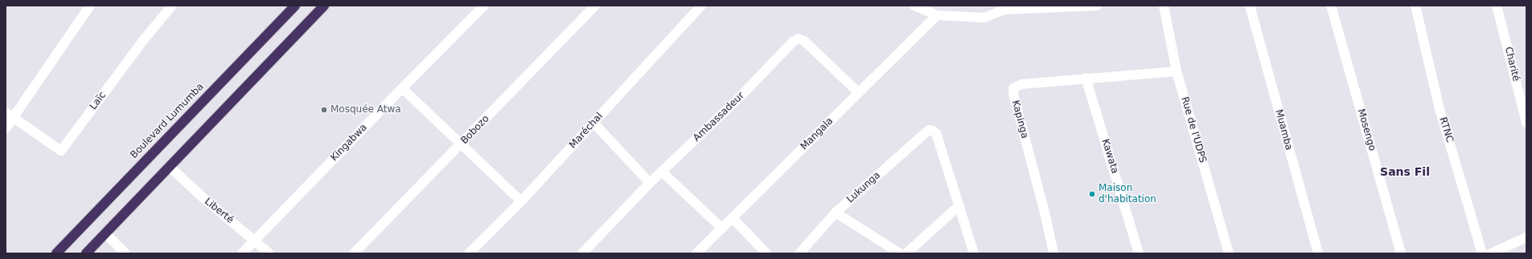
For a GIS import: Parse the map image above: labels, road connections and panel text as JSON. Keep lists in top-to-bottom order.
{
  "streets": {
    "highway": ["Boulevard Lumumba"],
    "street": [
      "Charité",
      "Laïc",
      "Ambassadeur",
      "Kapinga",
      "Bobozo",
      "Rue de l'UDPS",
      "Muamba",
      "Mosengo",
      "RTNC",
      "Maréchal",
      "Mangala",
      "Kingabwa",
      "Kawata",
      "Lukunga",
      "Liberté"
    ]
  },
  "crossings": [
    ["Ambassadeur", "Mangala"],
    ["Kapinga", "Rue de l'UDPS"],
    ["Kapinga", "Kawata"],
    ["Kingabwa", "Liberté"]
  ],
  "districts": ["Sans Fil"],
  "places": ["Mosquée Atwa", "Maison d'habitation"]
}
